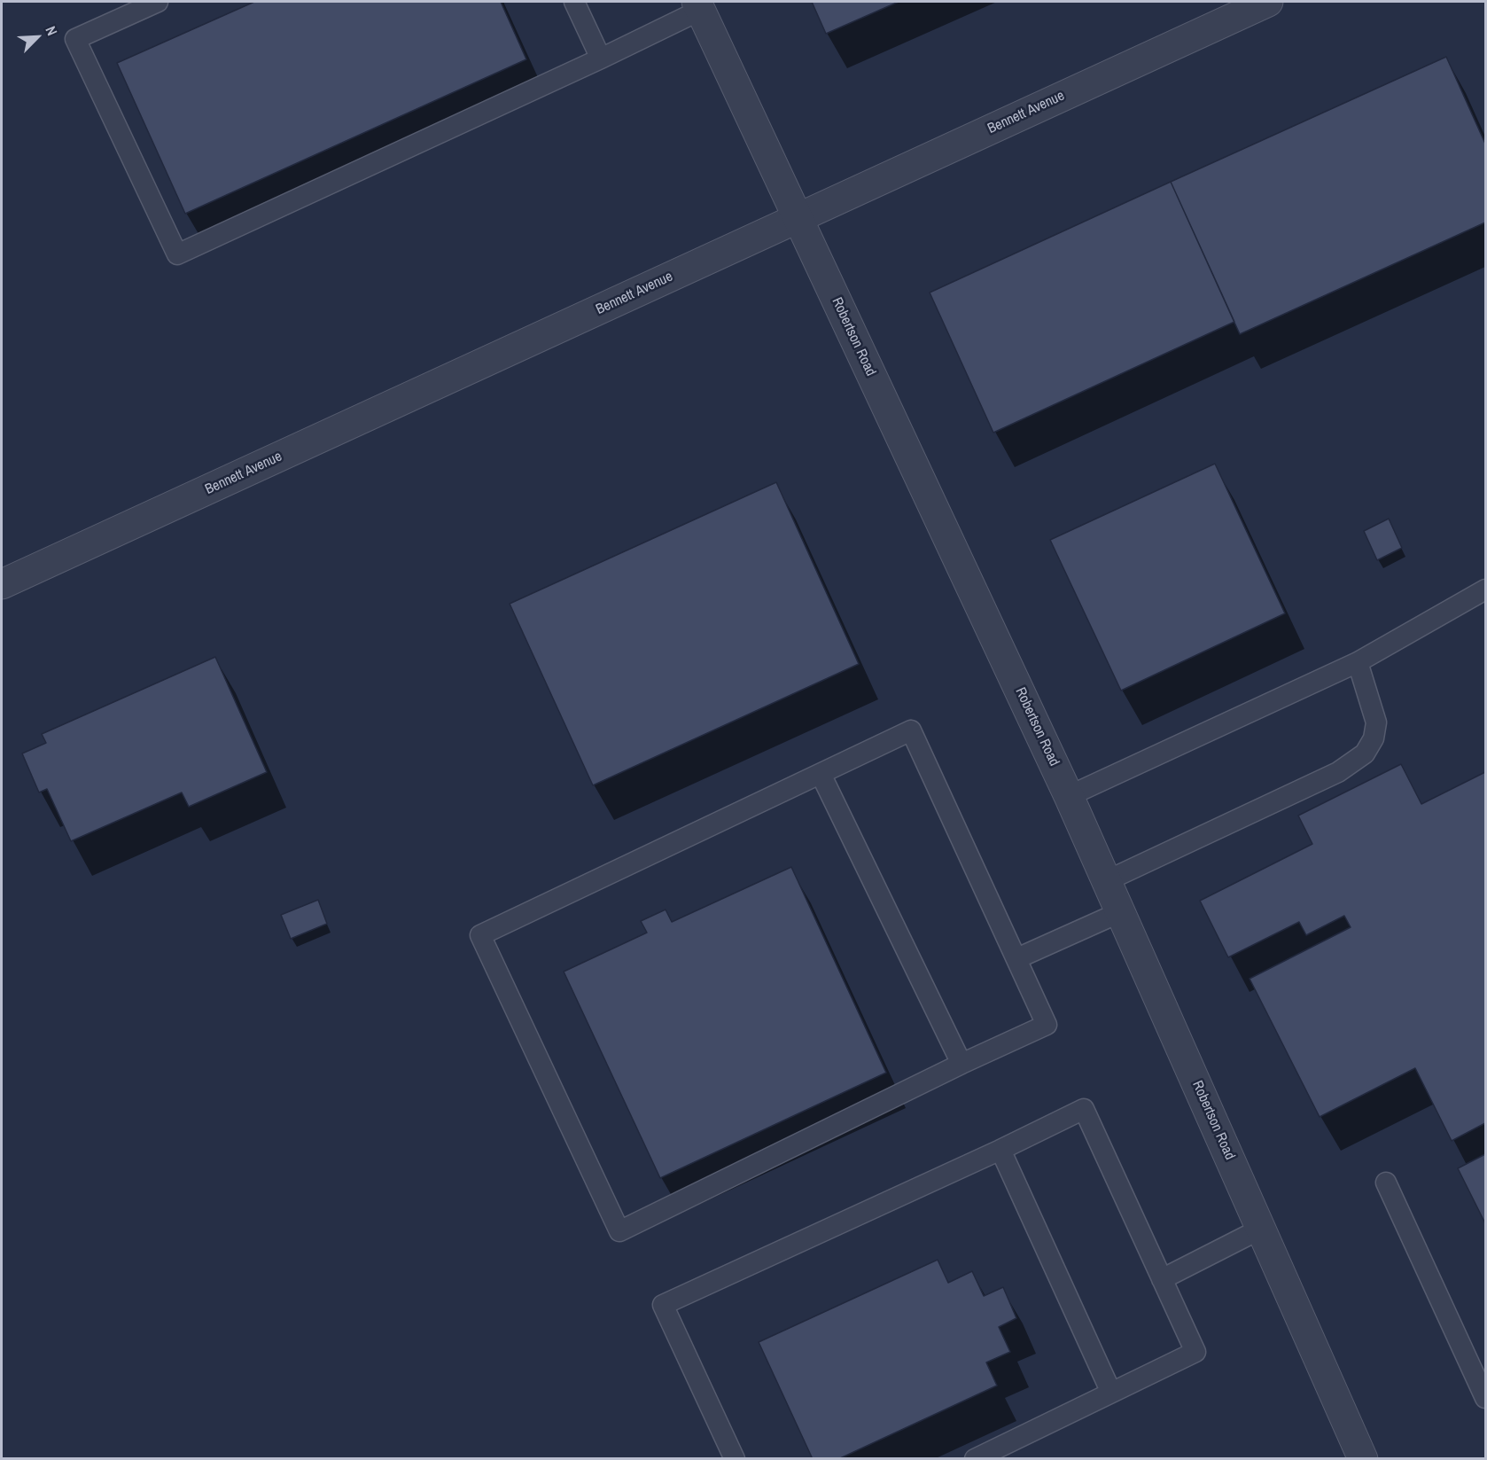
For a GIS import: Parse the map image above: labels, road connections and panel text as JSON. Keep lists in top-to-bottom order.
{
  "streets": {
    "street": ["Bennett Avenue", "Robertson Road"]
  },
  "crossings": [
    ["Bennett Avenue", "Robertson Road"]
  ],
  "north": "top right"
}
